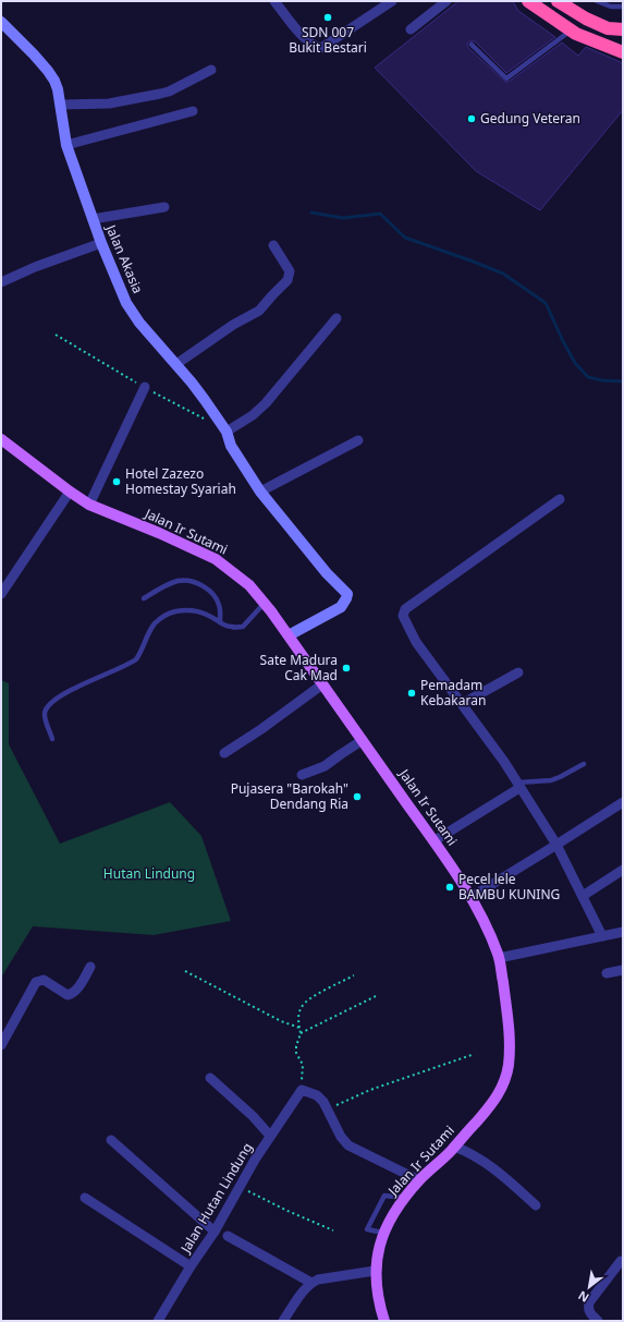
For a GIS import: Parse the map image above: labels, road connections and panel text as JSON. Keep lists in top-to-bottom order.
{
  "streets": {
    "main road": ["Jalan Ir Sutami"],
    "street": ["Jalan Akasia", "Jalan Hutan Lindung"]
  },
  "crossings": [
    ["Jalan Akasia", "Jalan Ir Sutami"]
  ],
  "parks": ["Hutan Lindung"],
  "places": [
    "SDN 007 Bukit Bestari",
    "Gedung Veteran",
    "Hotel Zazezo Homestay Syariah",
    "Sate Madura Cak Mad",
    "Pemadam Kebakaran",
    "Pujasera \"Barokah\" Dendang Ria",
    "Pecel lele BAMBU KUNING"
  ],
  "north": "bottom left"
}
